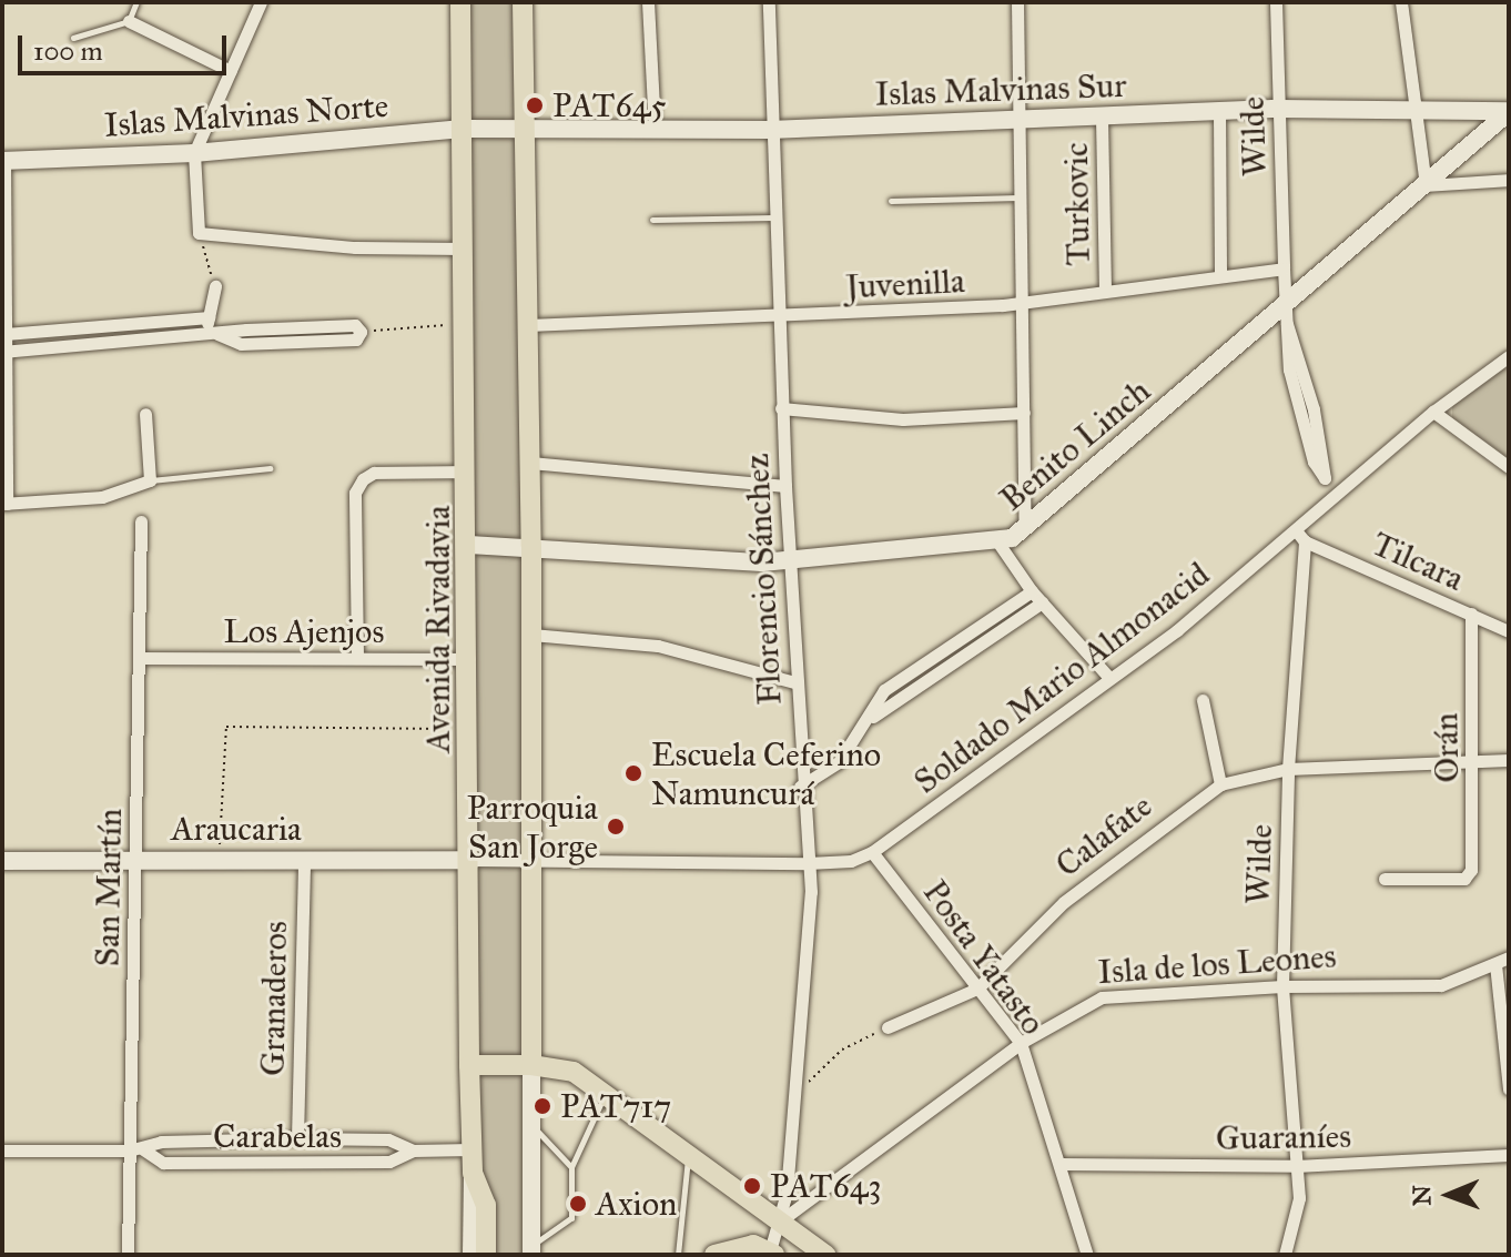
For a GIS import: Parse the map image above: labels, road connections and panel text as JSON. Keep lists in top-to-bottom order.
{
  "streets": {
    "main road": ["Avenida Rivadavia"],
    "street": [
      "Islas Malvinas Sur",
      "Islas Malvinas Norte",
      "Wilde",
      "Turkovic",
      "Juvenilla",
      "Benito Linch",
      "Tilcara",
      "Florencio Sánchez",
      "Los Ajenjos",
      "Soldado Mario Almonacid",
      "Orán",
      "Araucaria",
      "Calafate",
      "San Martín",
      "Posta Yatasto",
      "Isla de los Leones",
      "Granaderos",
      "Carabelas",
      "Guaraníes"
    ]
  },
  "crossings": [
    ["Islas Malvinas Sur", "Islas Malvinas Norte"],
    ["Islas Malvinas Sur", "Wilde"],
    ["Islas Malvinas Sur", "Turkovic"],
    ["Islas Malvinas Sur", "Benito Linch"],
    ["Islas Malvinas Sur", "Florencio Sánchez"],
    ["Islas Malvinas Norte", "Avenida Rivadavia"],
    ["Wilde", "Juvenilla"],
    ["Wilde", "Benito Linch"],
    ["Wilde", "Tilcara"],
    ["Wilde", "Soldado Mario Almonacid"],
    ["Wilde", "Calafate"],
    ["Wilde", "Isla de los Leones"],
    ["Wilde", "Guaraníes"],
    ["Turkovic", "Juvenilla"],
    ["Juvenilla", "Florencio Sánchez"],
    ["Benito Linch", "Florencio Sánchez"],
    ["Benito Linch", "Avenida Rivadavia"],
    ["Tilcara", "Soldado Mario Almonacid"],
    ["Tilcara", "Orán"],
    ["Florencio Sánchez", "Soldado Mario Almonacid"],
    ["Florencio Sánchez", "Isla de los Leones"],
    ["Avenida Rivadavia", "Los Ajenjos"],
    ["Avenida Rivadavia", "Soldado Mario Almonacid"],
    ["Avenida Rivadavia", "Araucaria"],
    ["Avenida Rivadavia", "Carabelas"],
    ["Los Ajenjos", "San Martín"],
    ["Soldado Mario Almonacid", "Araucaria"],
    ["Soldado Mario Almonacid", "Posta Yatasto"],
    ["Orán", "Calafate"],
    ["Araucaria", "San Martín"],
    ["Araucaria", "Granaderos"],
    ["Calafate", "Posta Yatasto"],
    ["San Martín", "Carabelas"],
    ["Posta Yatasto", "Isla de los Leones"],
    ["Posta Yatasto", "Guaraníes"],
    ["Granaderos", "Carabelas"]
  ],
  "places": [
    "PAT645",
    "Escuela Ceferino Namuncurá",
    "Parroquia San Jorge",
    "PAT717",
    "PAT643",
    "Axion"
  ],
  "scale_bar": "100 m",
  "north": "left"
}
